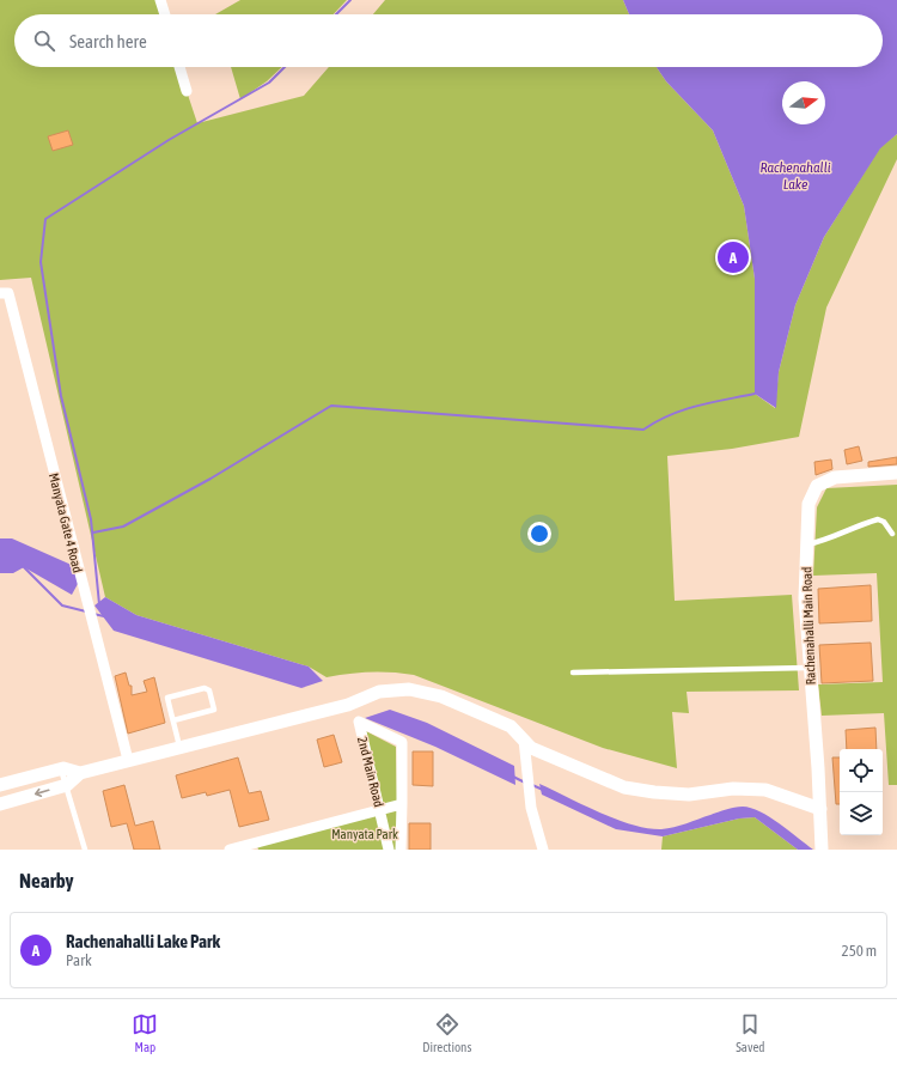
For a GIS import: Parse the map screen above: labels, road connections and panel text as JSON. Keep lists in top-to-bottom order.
{
  "streets": {
    "street": ["Manyata Gate 4 Road", "Rachenahalli Main Road", "2nd Main Road"]
  },
  "water": ["Rachenahalli Lake"],
  "parks": ["Manyata Park"],
  "north": "right",
  "page": {
    "search": "Search here",
    "pins": "A",
    "heading": "Nearby",
    "list": [
      {
        "mark": "A",
        "name": "Rachenahalli Lake Park",
        "note": "Park",
        "value": "250 m"
      }
    ],
    "nav": ["Map", "Directions", "Saved"]
  }
}
